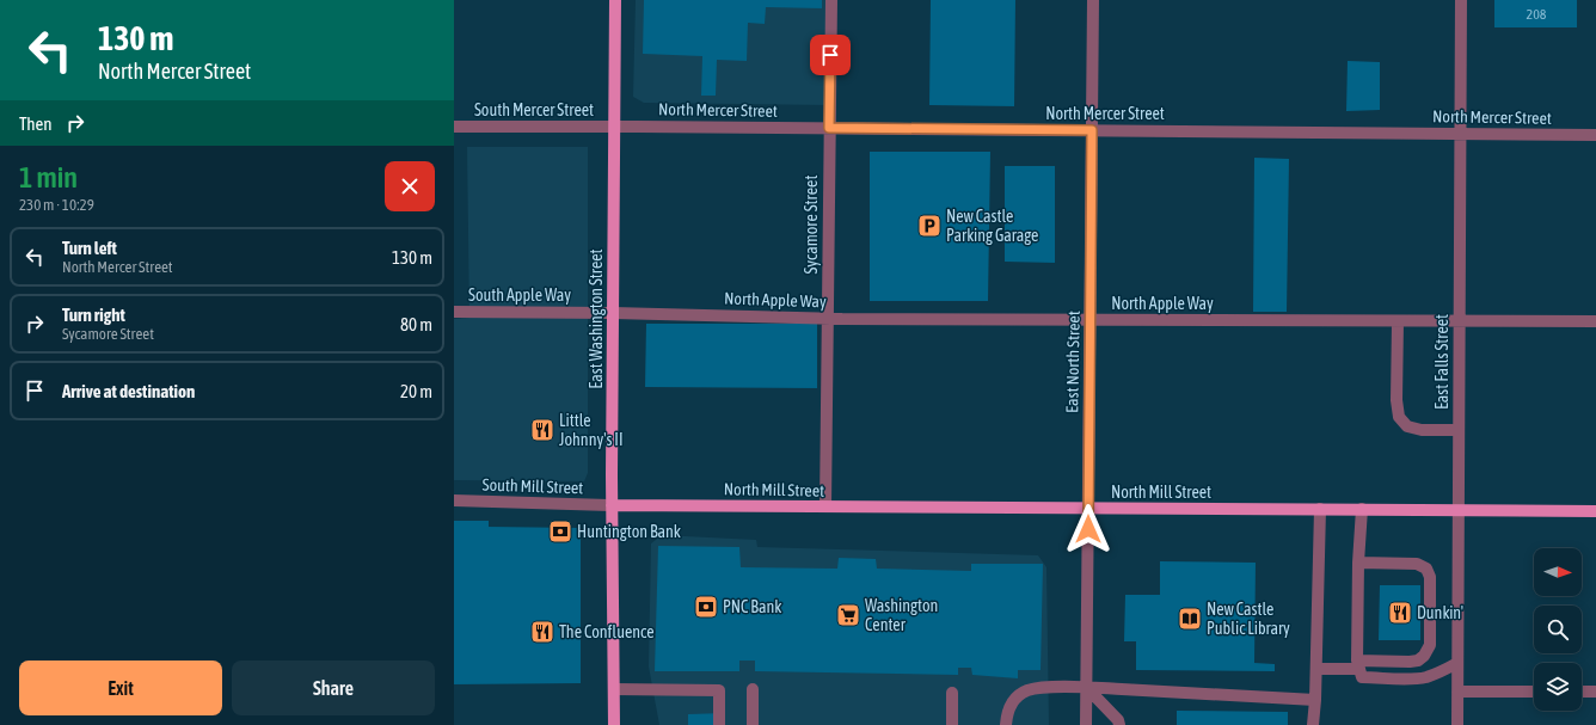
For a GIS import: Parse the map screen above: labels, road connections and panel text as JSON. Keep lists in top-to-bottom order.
{
  "streets": {
    "main road": ["East Washington Street", "North Mill Street"],
    "street": [
      "South Mercer Street",
      "North Mercer Street",
      "Sycamore Street",
      "South Apple Way",
      "North Apple Way",
      "East North Street",
      "East Falls Street",
      "South Mill Street"
    ]
  },
  "crossings": [
    ["South Mercer Street", "North Mercer Street"],
    ["South Mercer Street", "East Washington Street"],
    ["North Mercer Street", "Sycamore Street"],
    ["North Mercer Street", "East Washington Street"],
    ["North Mercer Street", "East North Street"],
    ["North Mercer Street", "East Falls Street"],
    ["Sycamore Street", "North Apple Way"],
    ["Sycamore Street", "North Mill Street"],
    ["South Apple Way", "North Apple Way"],
    ["South Apple Way", "East Washington Street"],
    ["North Apple Way", "East Washington Street"],
    ["North Apple Way", "East North Street"],
    ["North Apple Way", "East Falls Street"],
    ["East Washington Street", "South Mill Street"],
    ["East Washington Street", "North Mill Street"],
    ["East North Street", "North Mill Street"],
    ["East Falls Street", "North Mill Street"],
    ["South Mill Street", "North Mill Street"]
  ],
  "places": {
    "parking": ["New Castle Parking Garage"],
    "restaurant": ["Little Johnny's II", "Dunkin'", "The Confluence"],
    "bank": ["Huntington Bank", "PNC Bank"],
    "supermarket": ["Washington Center"],
    "library": ["New Castle Public Library"]
  },
  "house_numbers": ["208"],
  "north": "right",
  "page": {
    "turn": ["130 m", "North Mercer Street"],
    "then": "Then",
    "heading": ["1 min", "230 m · 10:29"],
    "list": [
      {
        "name": "Turn left",
        "note": "North Mercer Street",
        "value": "130 m"
      },
      {
        "name": "Turn right",
        "note": "Sycamore Street",
        "value": "80 m"
      },
      {
        "name": "Arrive at destination",
        "value": "20 m"
      }
    ],
    "buttons": ["Exit", "Share"]
  }
}
